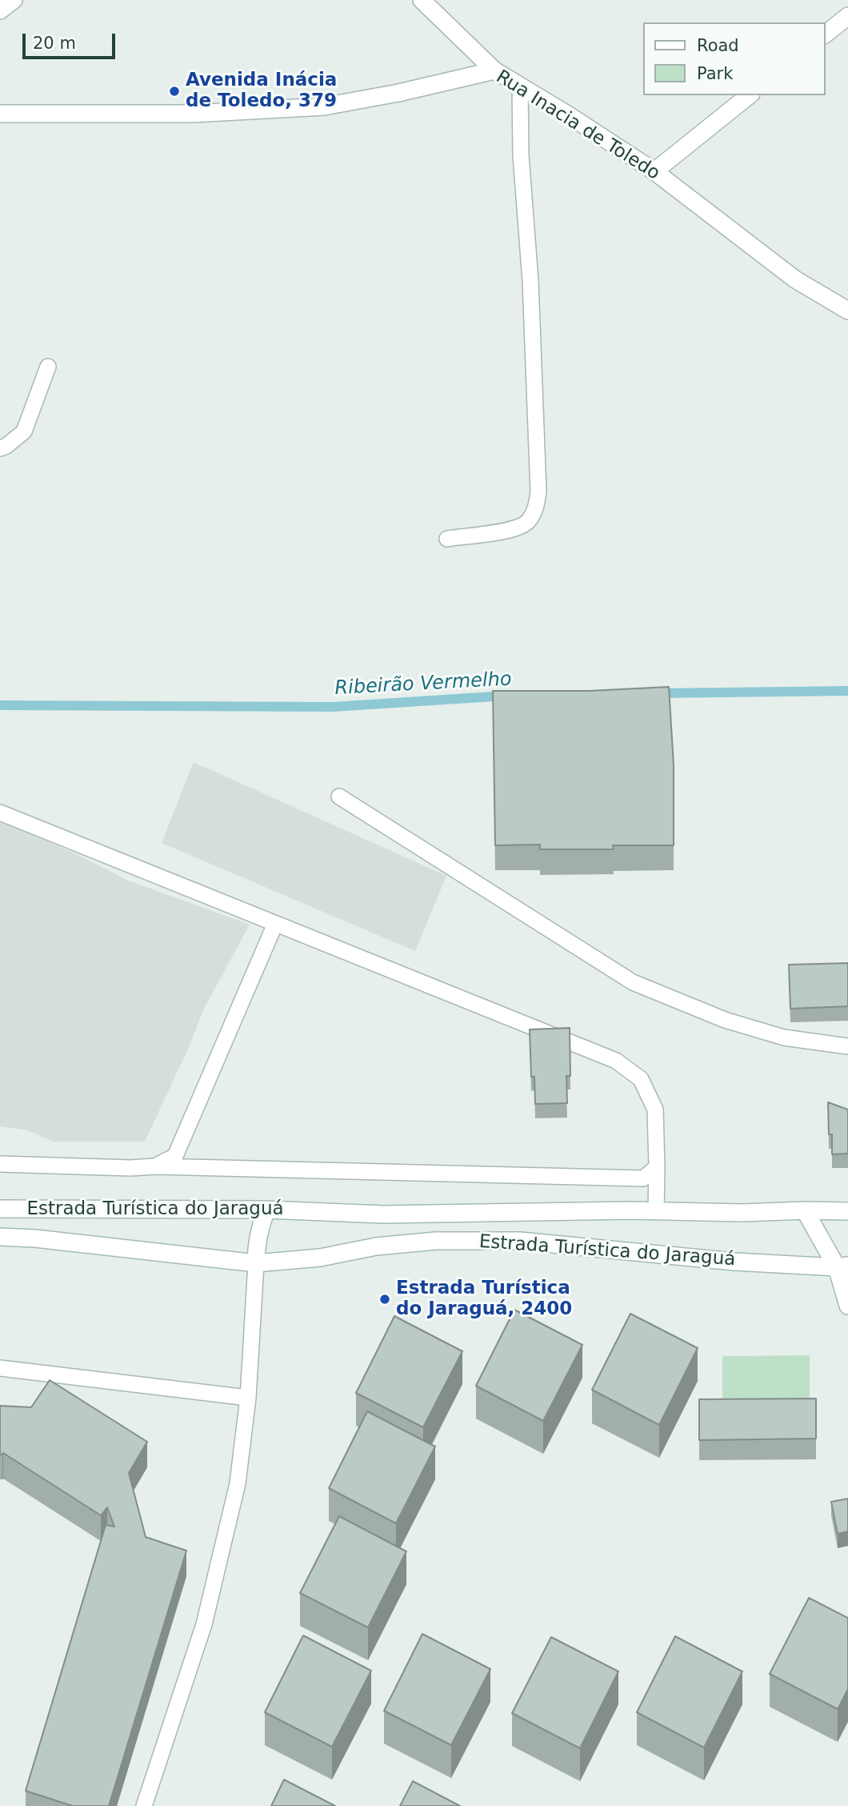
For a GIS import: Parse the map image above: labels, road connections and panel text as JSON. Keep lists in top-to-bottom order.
{
  "streets": {
    "main road": ["Rua Inacia de Toledo", "Estrada Turística do Jaraguá"]
  },
  "water": ["Ribeirão Vermelho"],
  "places": ["Avenida Inácia de Toledo, 379", "Estrada Turística do Jaraguá, 2400"],
  "legend": ["Road", "Park"],
  "scale_bar": "20 m"
}
